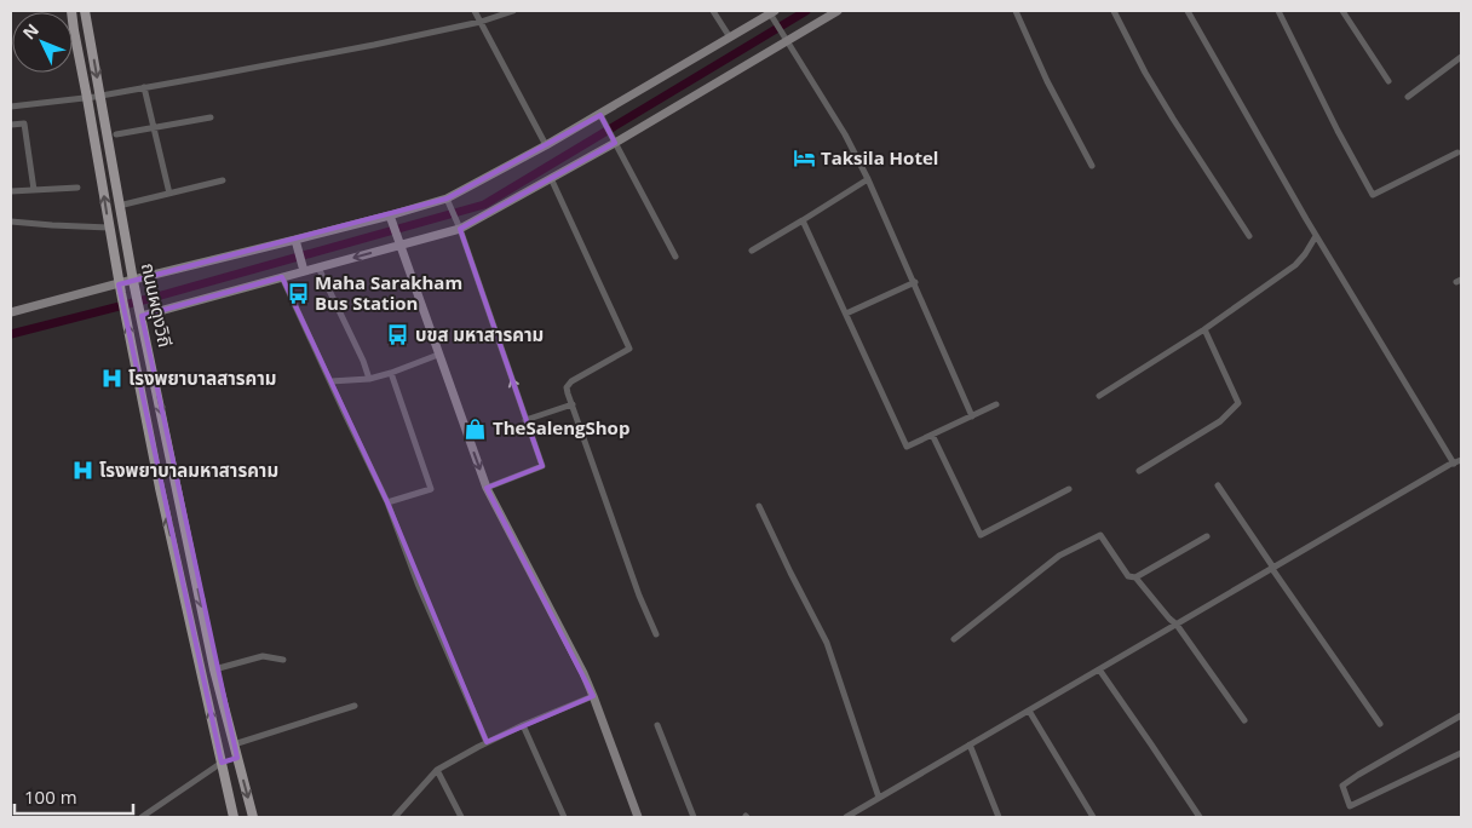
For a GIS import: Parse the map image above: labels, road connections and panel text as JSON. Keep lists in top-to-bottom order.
{
  "streets": {
    "main road": ["ถนนผดุงวิถี"]
  },
  "places": {
    "hotel": ["Taksila Hotel"],
    "bus stop": ["Maha Sarakham Bus Station", "บขส มหาสารคาม"],
    "hospital": ["โรงพยาบาลสารคาม", "โรงพยาบาลมหาสารคาม"],
    "shop": ["TheSalengShop"]
  },
  "scale_bar": "100 m",
  "north": "top left"
}
